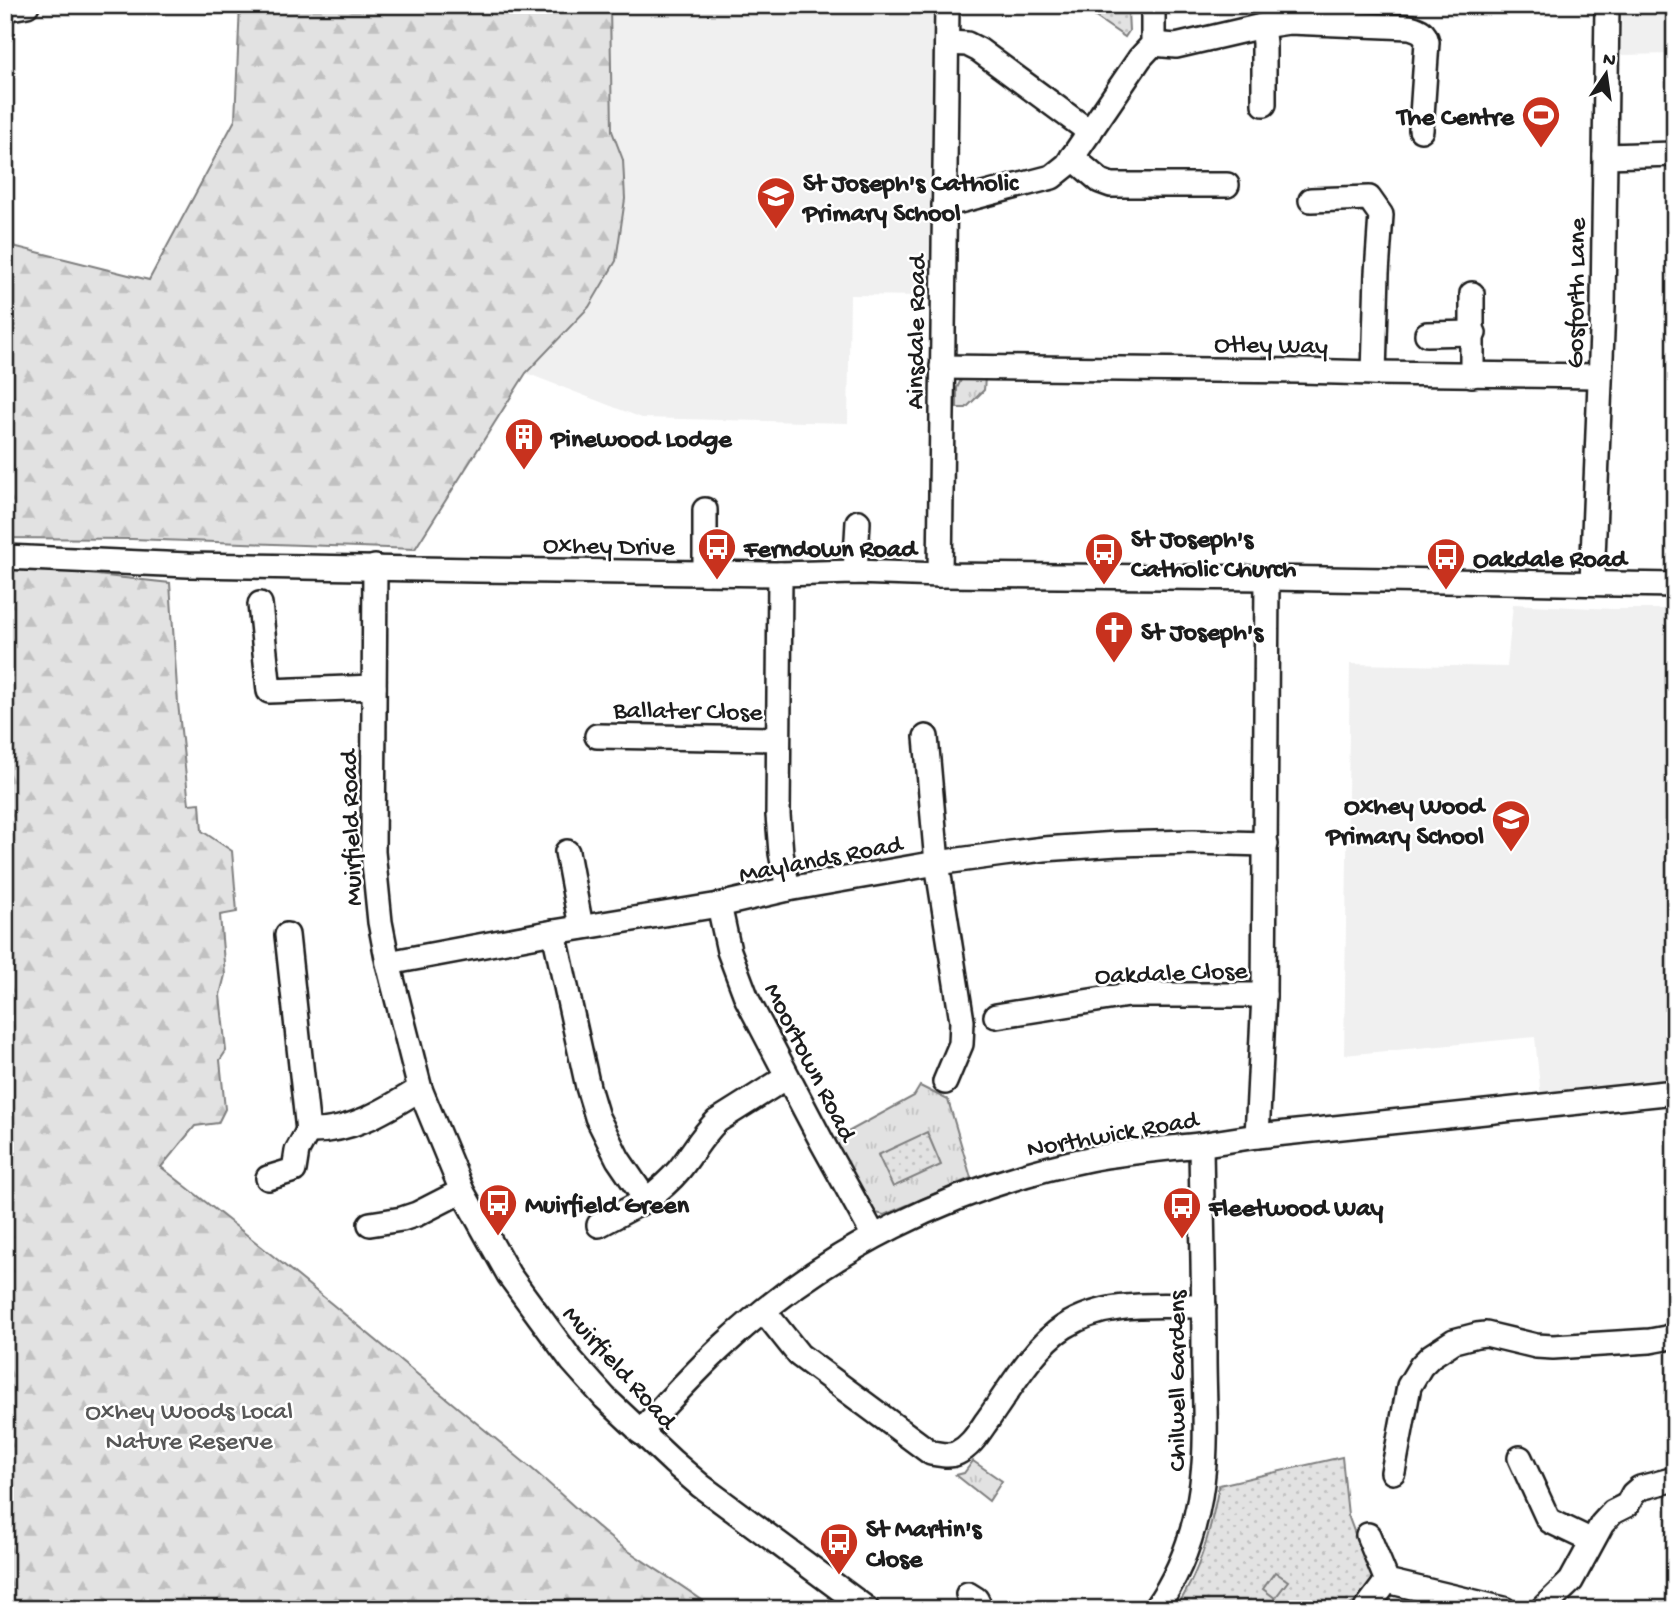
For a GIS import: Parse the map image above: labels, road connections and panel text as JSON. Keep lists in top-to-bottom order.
{
  "streets": {
    "street": [
      "Gosforth Lane",
      "Ainsdale Road",
      "Otley Way",
      "Oxhey Drive",
      "Ballater Close",
      "Muirfield Road",
      "Maylands Road",
      "Oakdale Close",
      "Moortown Road",
      "Northwick Road",
      "Chilwell Gardens"
    ]
  },
  "crossings": [
    ["Gosforth Lane", "Otley Way"],
    ["Gosforth Lane", "Oxhey Drive"],
    ["Ainsdale Road", "Otley Way"],
    ["Ainsdale Road", "Oxhey Drive"],
    ["Oxhey Drive", "Muirfield Road"],
    ["Muirfield Road", "Maylands Road"],
    ["Muirfield Road", "Northwick Road"],
    ["Maylands Road", "Moortown Road"],
    ["Moortown Road", "Northwick Road"],
    ["Northwick Road", "Chilwell Gardens"]
  ],
  "parks": ["Oxhey Woods Local Nature Reserve"],
  "places": {
    "sports": ["The Centre"],
    "school or university": ["St Joseph's Catholic Primary School", "Oxhey Wood Primary School"],
    "building": ["Pinewood Lodge"],
    "bus stop": [
      "Ferndown Road",
      "St Joseph's Catholic Church",
      "Oakdale Road",
      "Muirfield Green",
      "Fleetwood Way",
      "St Martin's Close"
    ],
    "church": ["St Joseph's"]
  },
  "north": "top"
}
